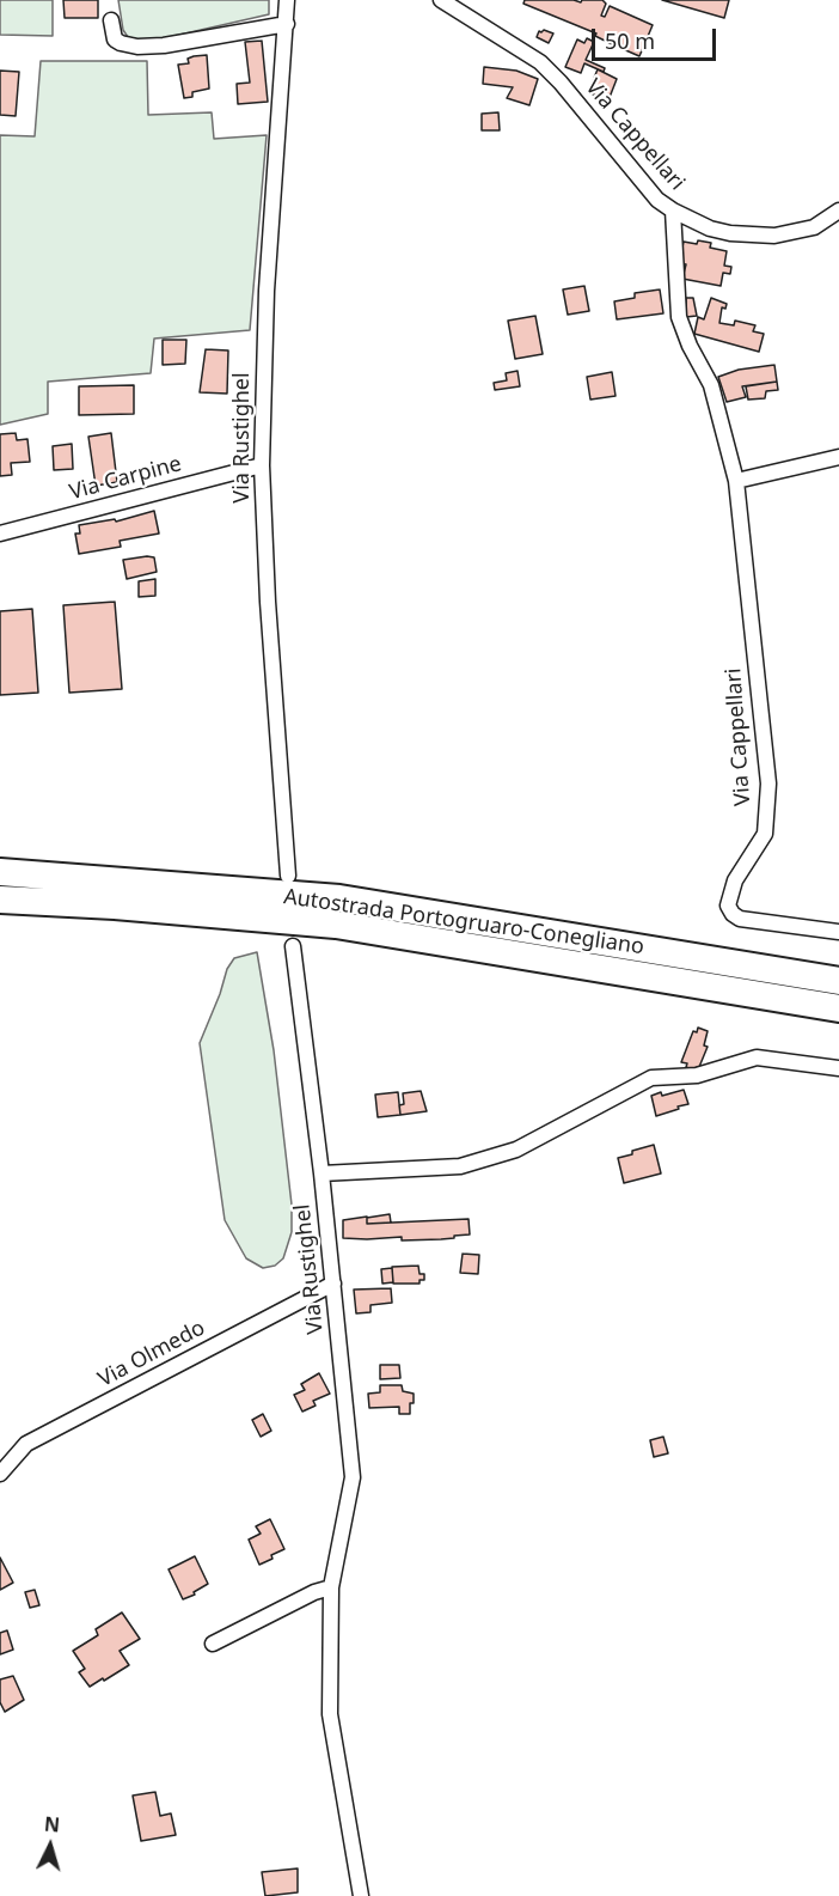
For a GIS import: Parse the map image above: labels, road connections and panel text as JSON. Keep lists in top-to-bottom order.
{
  "streets": {
    "highway": ["Autostrada Portogruaro-Conegliano"],
    "street": [
      "Via Cappellari",
      "Via Rustighel",
      "Via Carpine",
      "Via Olmedo"
    ]
  },
  "crossings": [
    ["Via Rustighel", "Via Carpine"],
    ["Via Rustighel", "Via Olmedo"]
  ],
  "scale_bar": "50 m",
  "north": "top"
}
